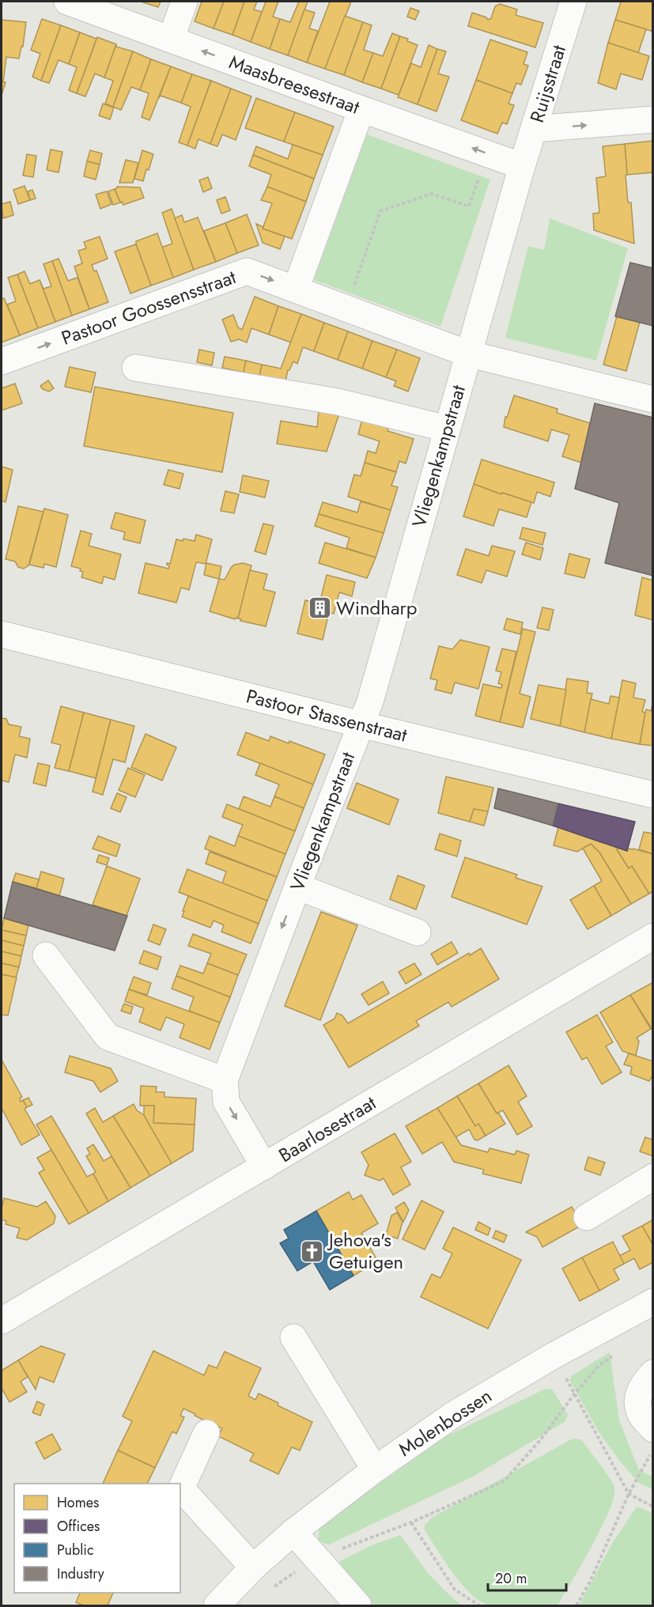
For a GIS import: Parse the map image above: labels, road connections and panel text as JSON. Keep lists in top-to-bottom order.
{
  "streets": {
    "street": [
      "Ruijsstraat",
      "Maasbreesestraat",
      "Pastoor Goossensstraat",
      "Vliegenkampstraat",
      "Pastoor Stassenstraat",
      "Baarlosestraat",
      "Molenbossen"
    ]
  },
  "crossings": [
    ["Ruijsstraat", "Maasbreesestraat"],
    ["Ruijsstraat", "Vliegenkampstraat"],
    ["Maasbreesestraat", "Vliegenkampstraat"],
    ["Pastoor Goossensstraat", "Vliegenkampstraat"],
    ["Vliegenkampstraat", "Pastoor Stassenstraat"],
    ["Vliegenkampstraat", "Baarlosestraat"]
  ],
  "one_way": ["Maasbreesestraat"],
  "places": {
    "building": ["Windharp"],
    "church": ["Jehova's Getuigen"]
  },
  "legend": [
    "Homes",
    "Offices",
    "Public",
    "Industry"
  ],
  "scale_bar": "20 m"
}
